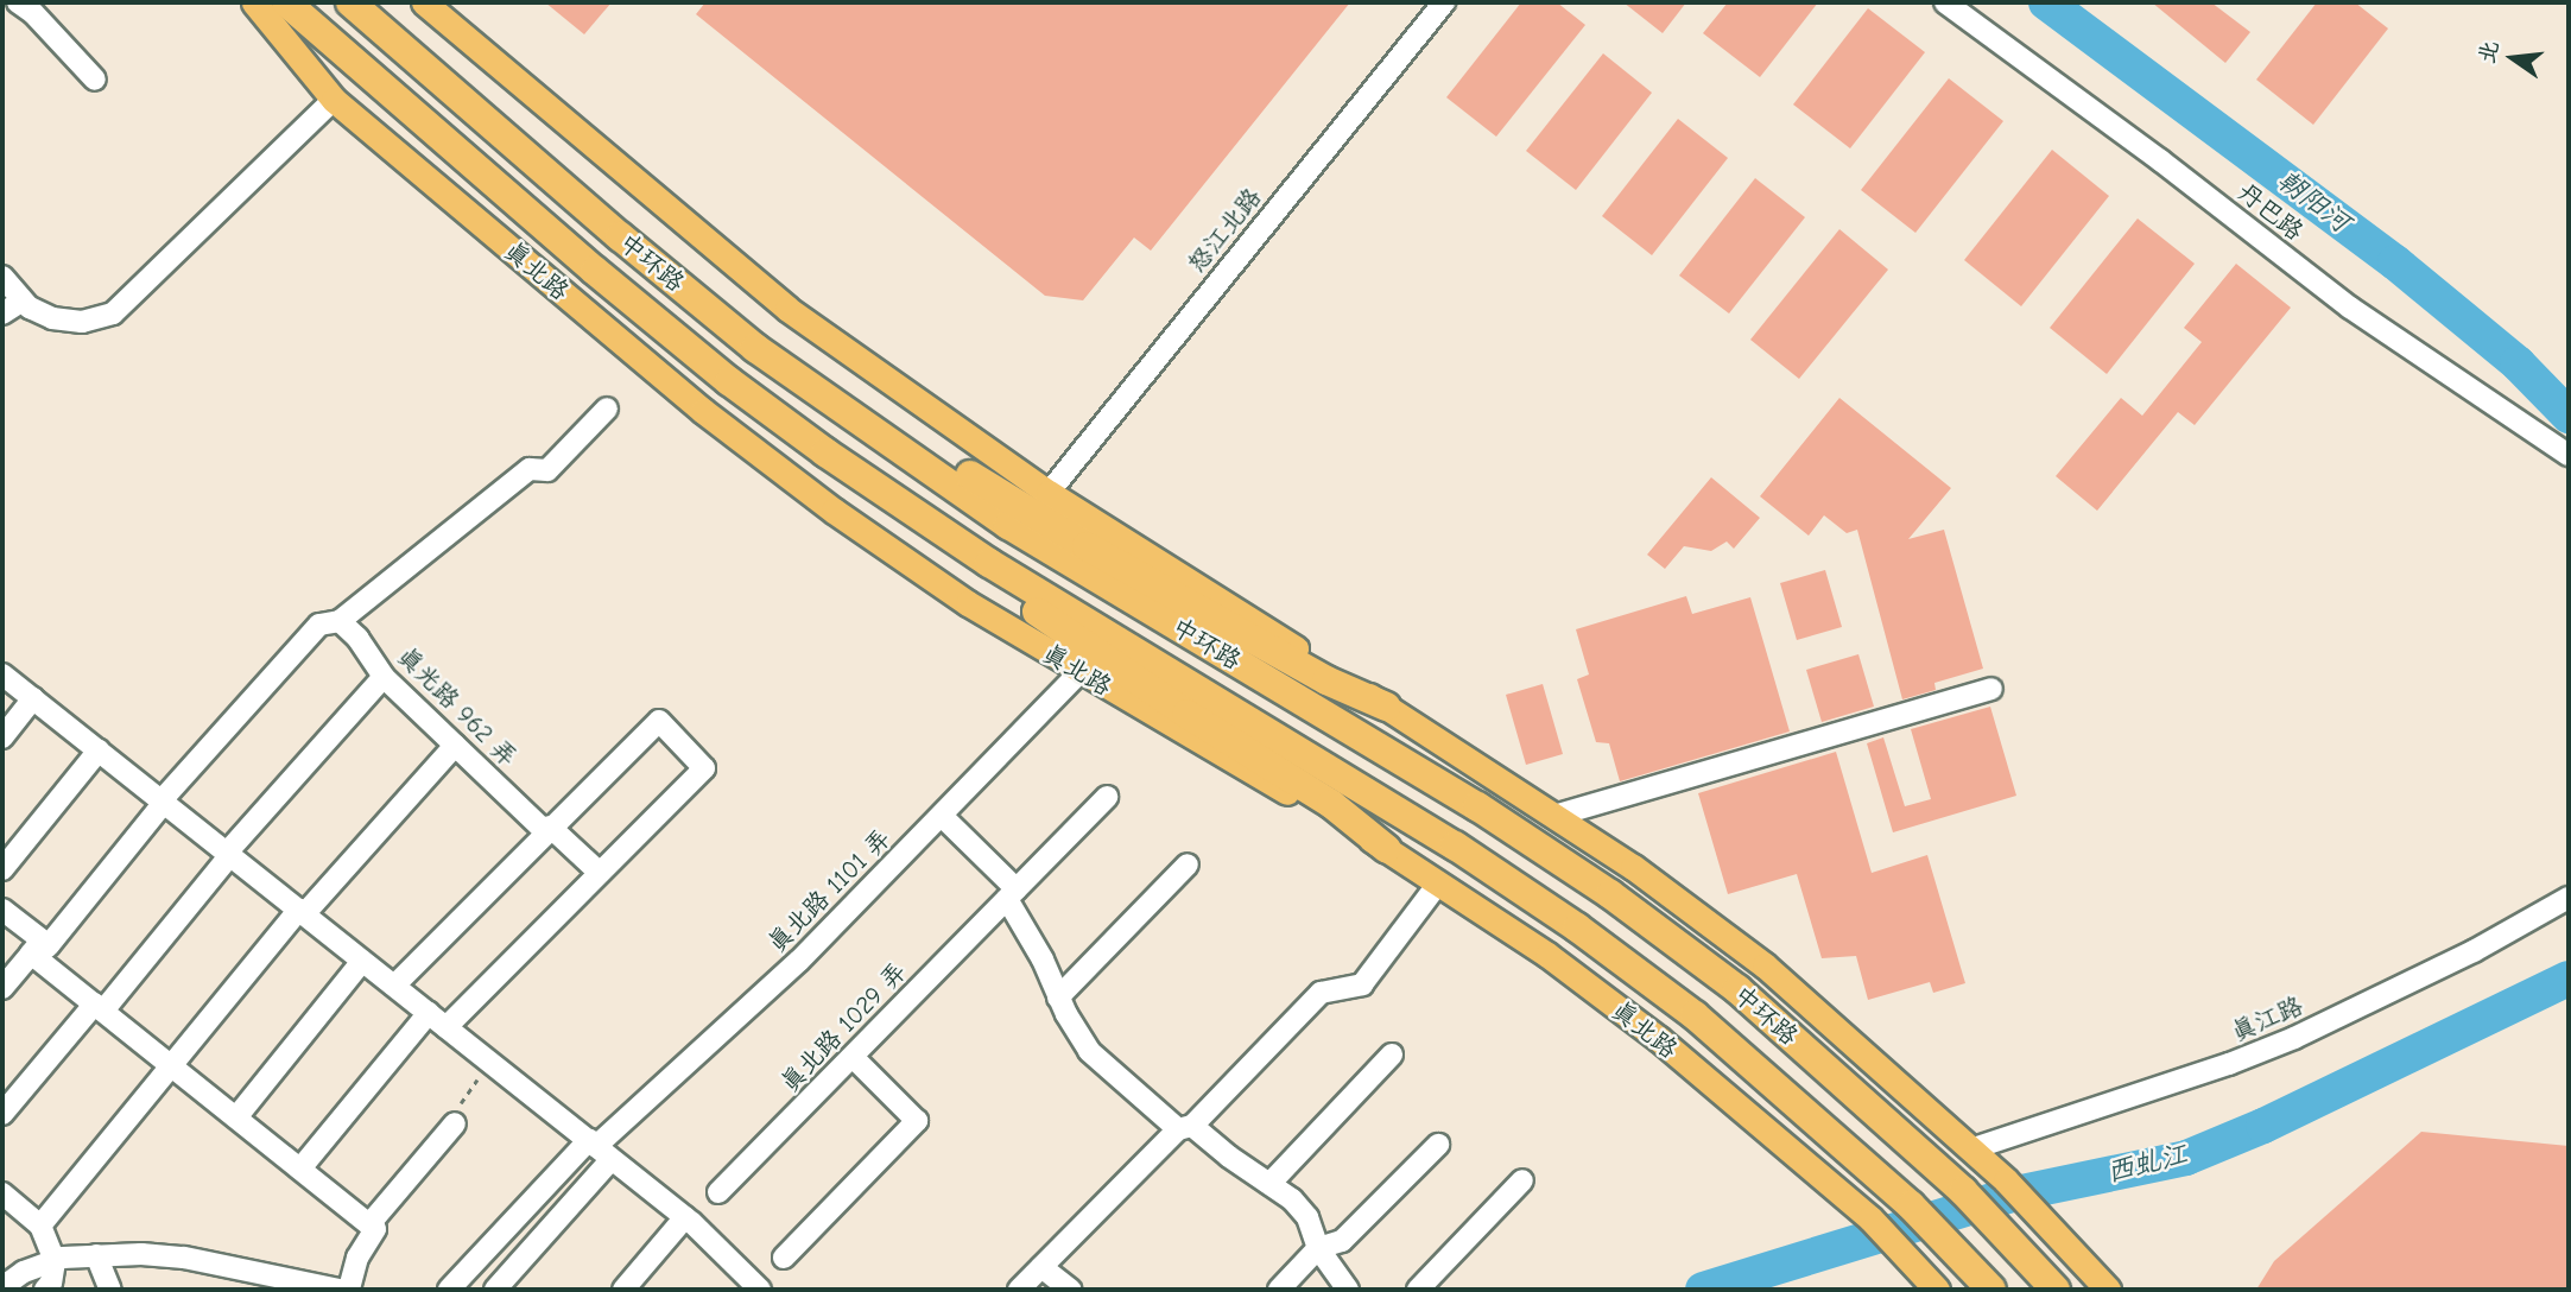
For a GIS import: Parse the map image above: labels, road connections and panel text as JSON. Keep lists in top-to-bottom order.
{
  "streets": {
    "highway": ["中环路"],
    "main road": ["真北路"],
    "street": [
      "丹巴路",
      "怒江北路",
      "真光路 962 弄",
      "真北路 1101 弄",
      "真江路",
      "真北路 1029 弄"
    ]
  },
  "crossings": [
    ["真北路", "真北路 1101 弄"]
  ],
  "water": ["朝阳河", "西虬江"],
  "north": "left"
}
